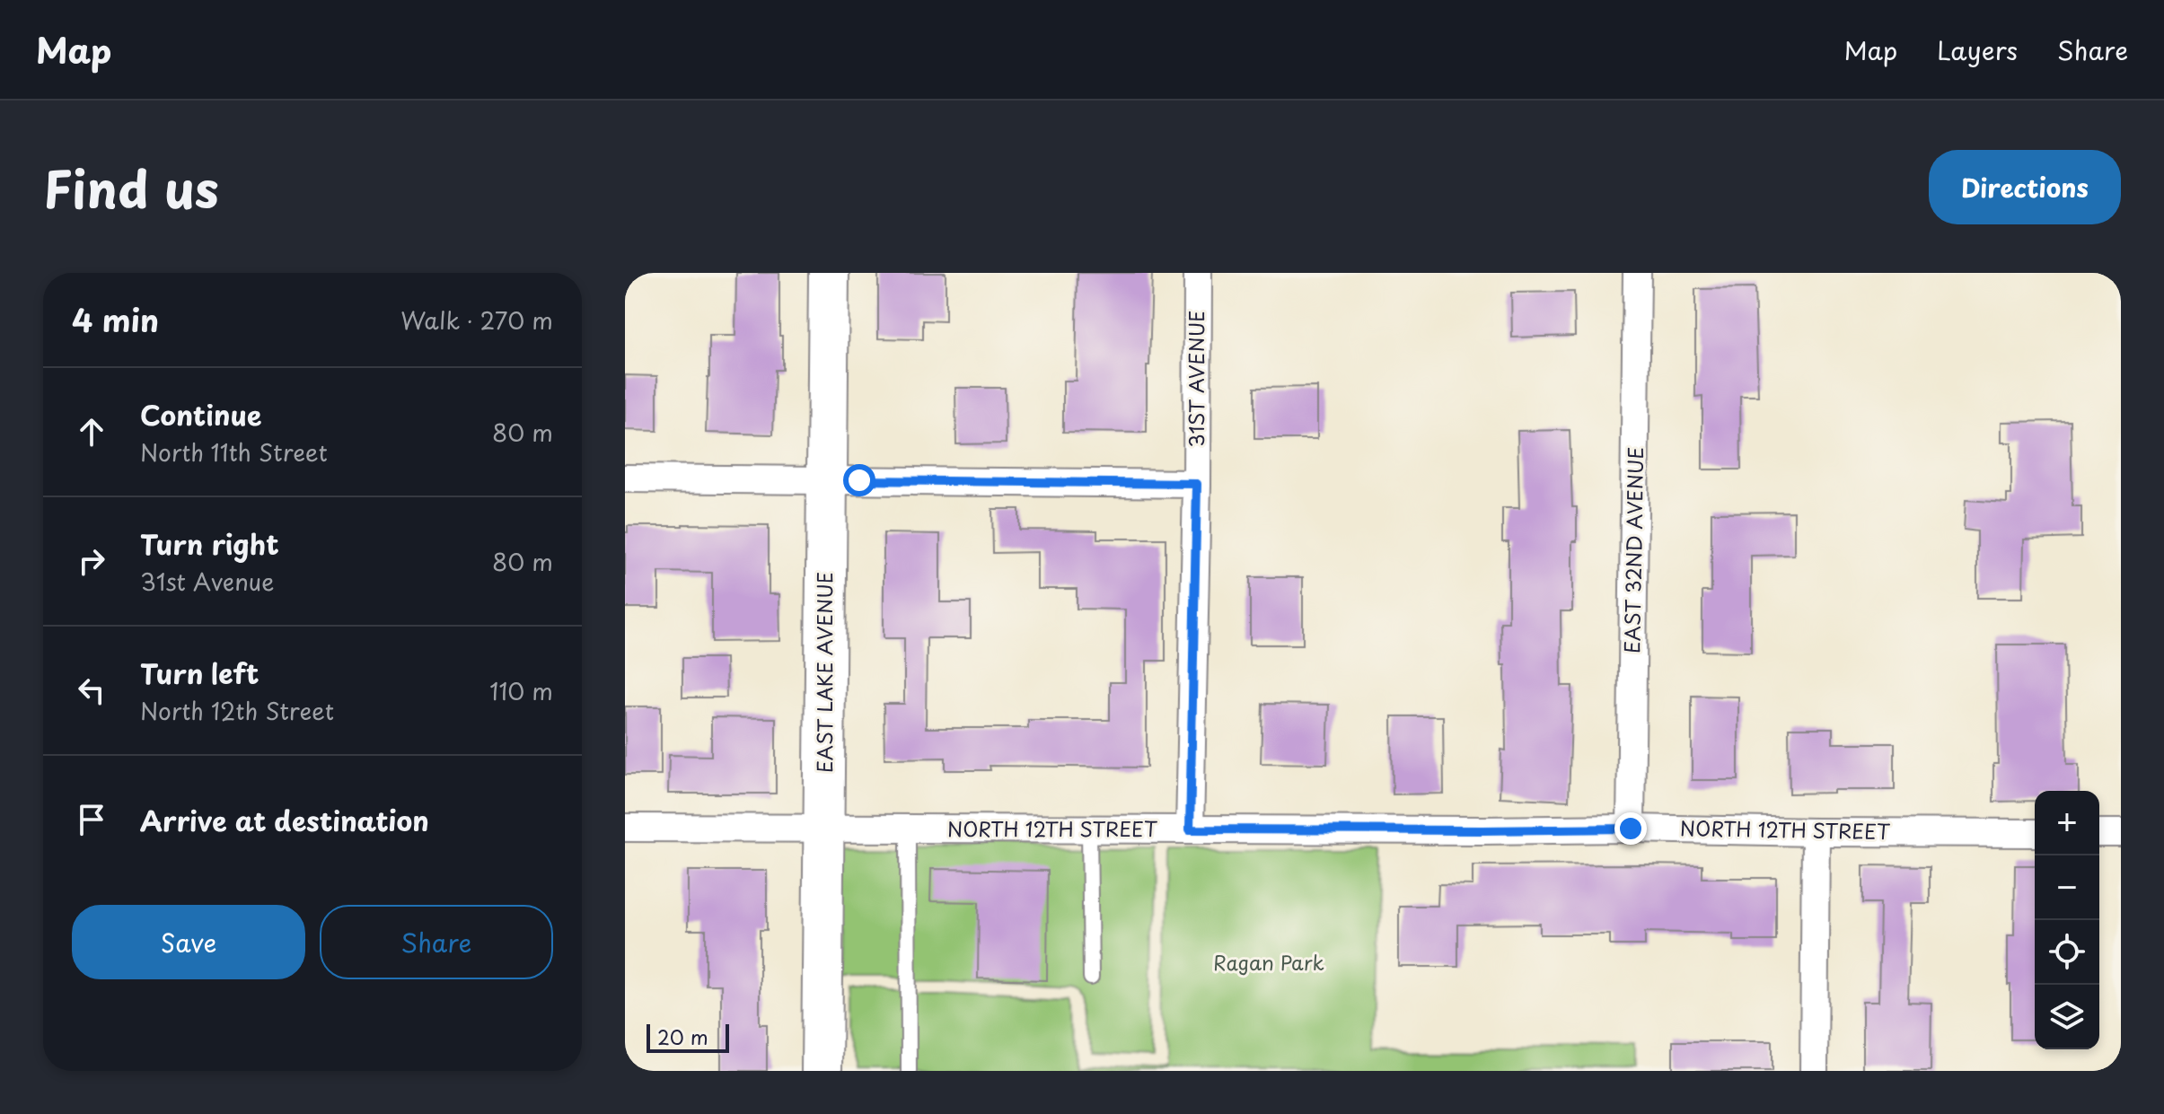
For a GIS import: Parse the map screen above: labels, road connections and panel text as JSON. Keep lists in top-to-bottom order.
{
  "streets": {
    "street": [
      "31ST AVENUE",
      "EAST 32ND AVENUE",
      "EAST LAKE AVENUE",
      "NORTH 12TH STREET"
    ]
  },
  "crossings": [
    ["31ST AVENUE", "NORTH 12TH STREET"],
    ["EAST 32ND AVENUE", "NORTH 12TH STREET"],
    ["EAST LAKE AVENUE", "NORTH 12TH STREET"]
  ],
  "parks": ["Ragan Park"],
  "scale_bar": "20 m",
  "page": {
    "header": "Map",
    "nav": ["Map", "Layers", "Share"],
    "title": "Find us",
    "buttons": [
      "Directions",
      ["Save", "Share"]
    ],
    "heading": ["4 min", "Walk · 270 m"],
    "list": [
      ["Continue", "North 11th Street", "80 m"],
      ["Turn right", "31st Avenue", "80 m"],
      ["Turn left", "North 12th Street", "110 m"],
      "Arrive at destination"
    ],
    "map_buttons": ["+", "−"],
    "scale": "20 m"
  }
}
